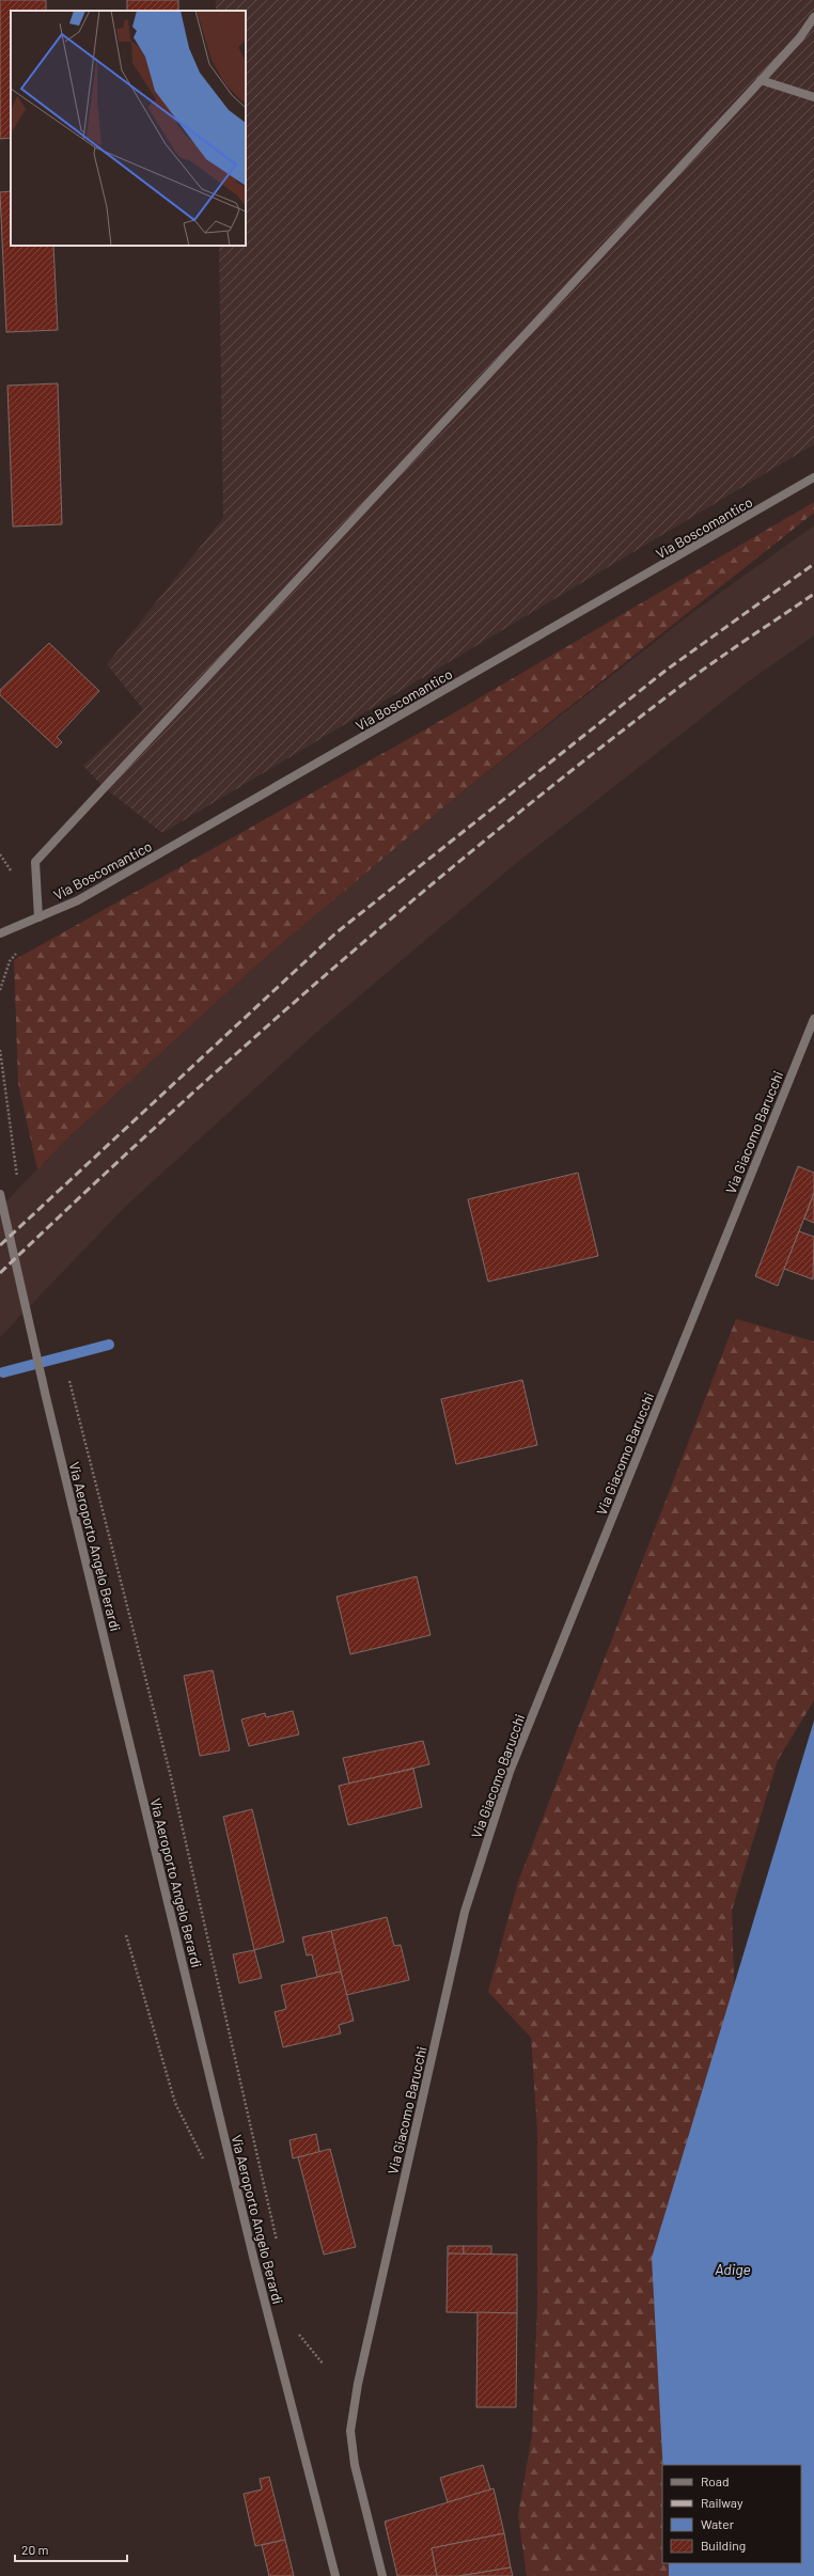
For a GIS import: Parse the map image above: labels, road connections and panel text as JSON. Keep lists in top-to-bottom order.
{
  "streets": {
    "street": ["Via Boscomantico", "Via Giacomo Barucchi", "Via Aeroporto Angelo Berardi"]
  },
  "water": ["Adige"],
  "legend": [
    "Road",
    "Railway",
    "Water",
    "Building"
  ],
  "scale_bar": "20 m"
}
